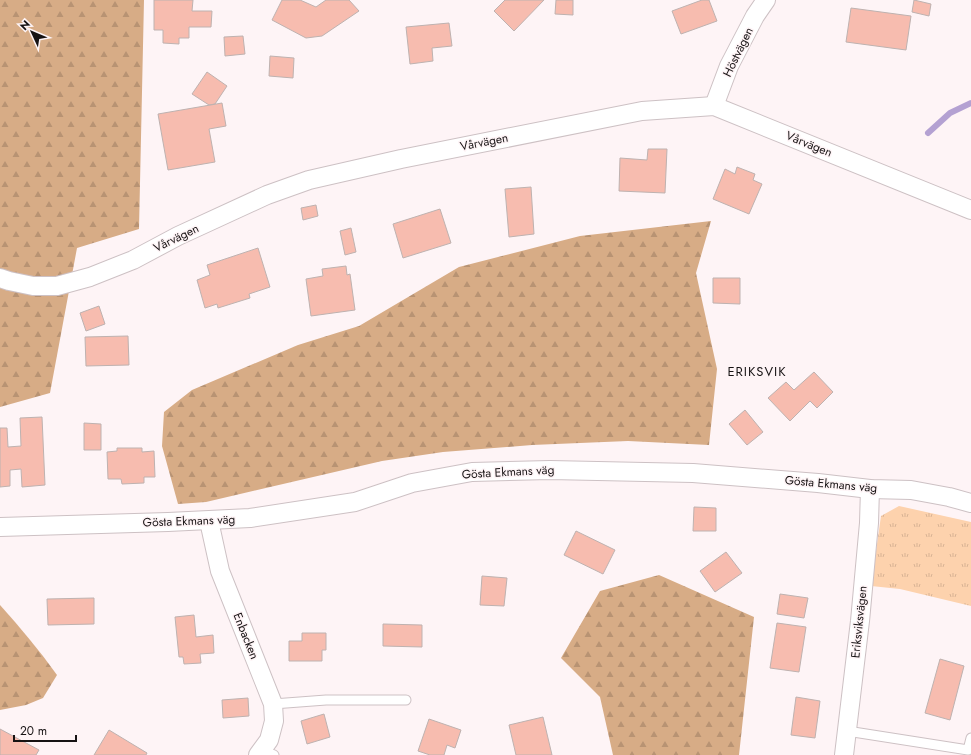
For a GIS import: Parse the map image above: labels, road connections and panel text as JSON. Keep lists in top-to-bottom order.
{
  "streets": {
    "street": [
      "Höstvägen",
      "Vårvägen",
      "Gösta Ekmans väg",
      "Eriksviksvägen",
      "Enbacken"
    ]
  },
  "crossings": [
    ["Höstvägen", "Vårvägen"],
    ["Gösta Ekmans väg", "Eriksviksvägen"],
    ["Gösta Ekmans väg", "Enbacken"]
  ],
  "districts": ["ERIKSVIK"],
  "scale_bar": "20 m",
  "north": "top left"
}
